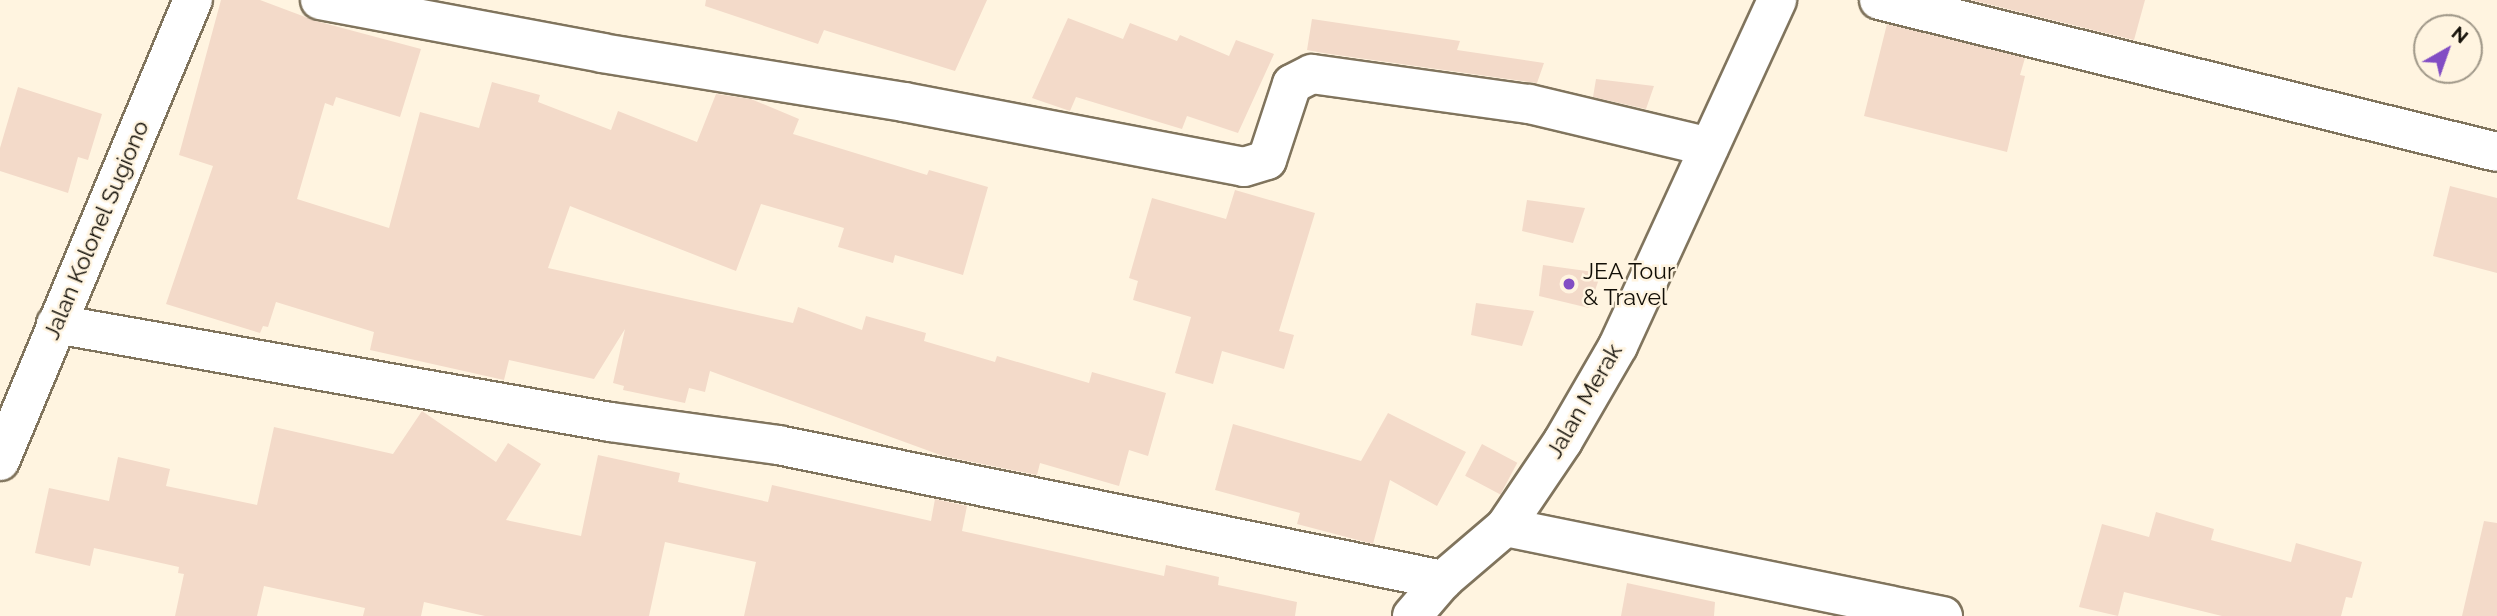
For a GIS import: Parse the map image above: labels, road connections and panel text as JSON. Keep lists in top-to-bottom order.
{
  "streets": {
    "street": ["Jalan Kolonel Sugiono", "Jalan Merak"]
  },
  "places": ["JEA Tour & Travel"],
  "north": "top right"
}
